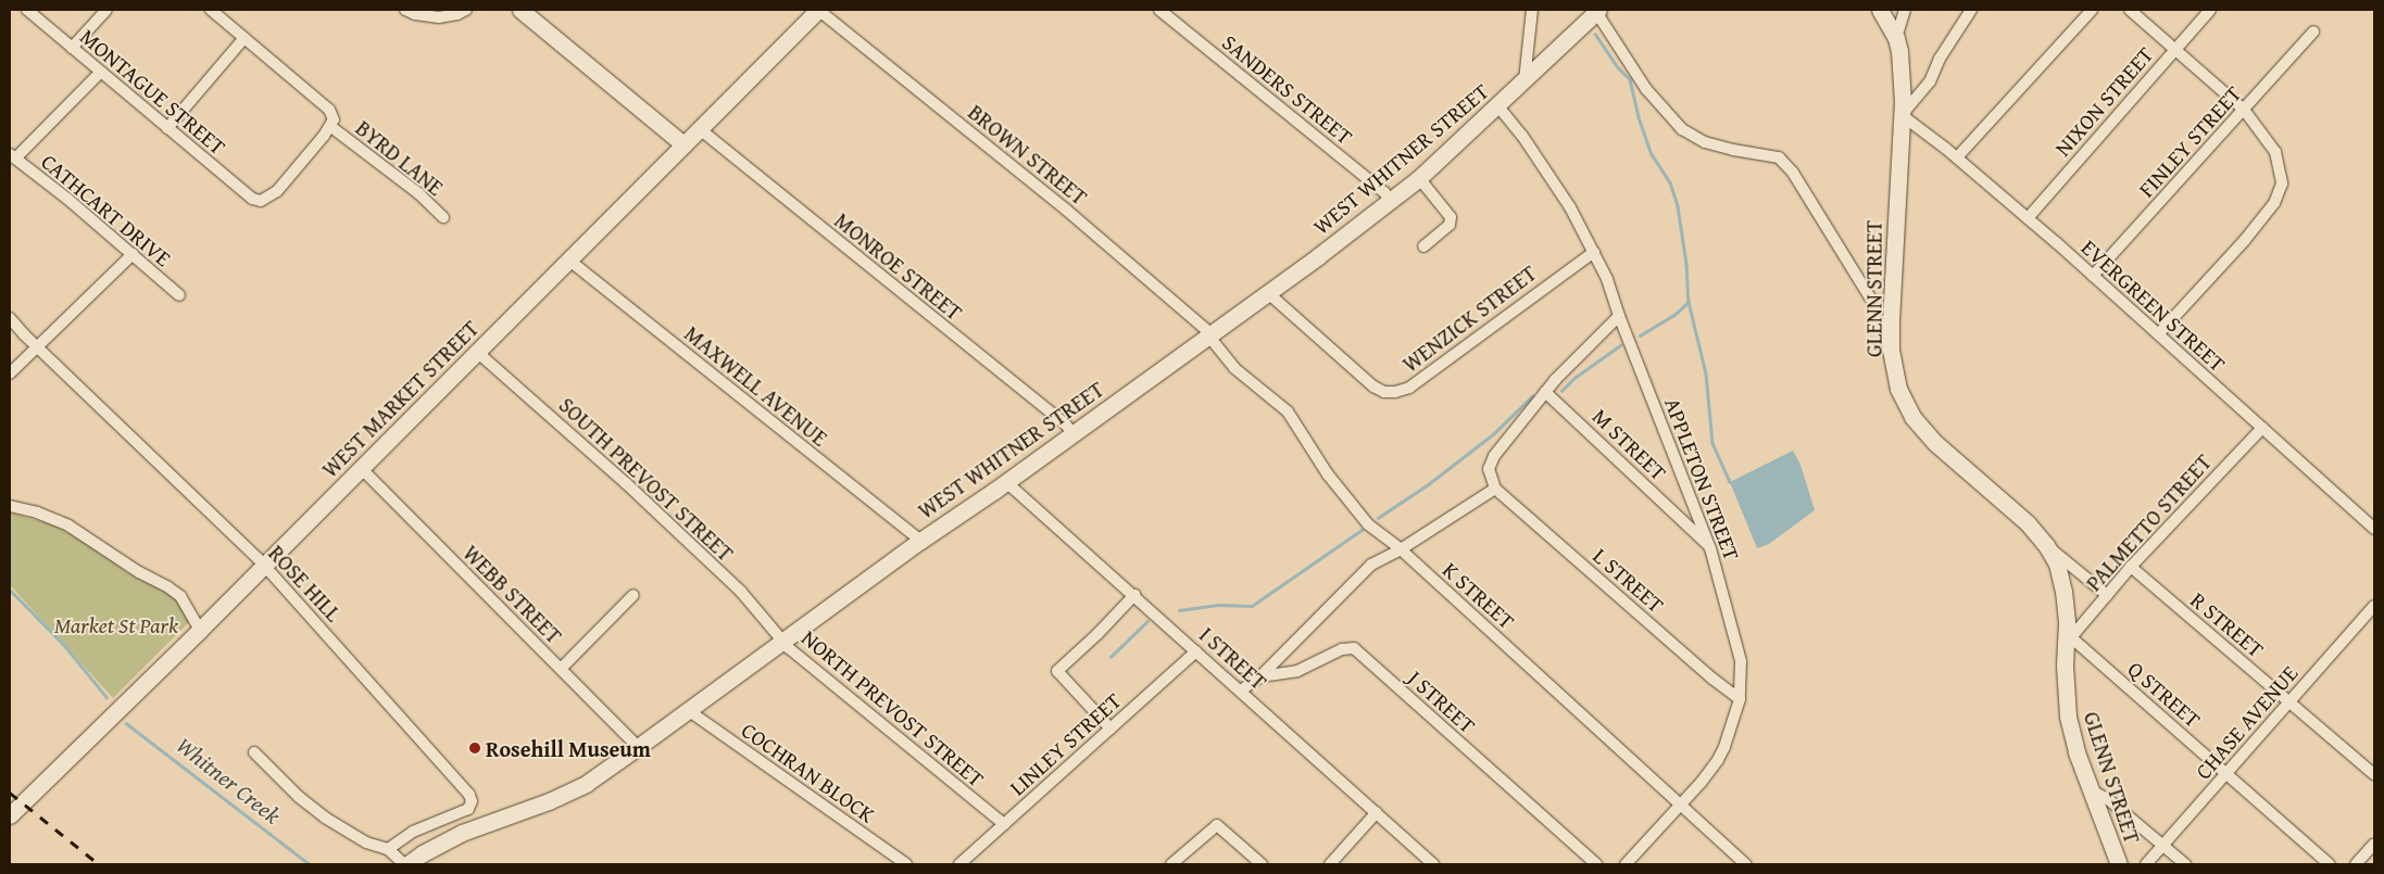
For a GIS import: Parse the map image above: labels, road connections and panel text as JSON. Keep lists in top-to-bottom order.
{
  "streets": {
    "street": [
      "SANDERS STREET",
      "MONTAGUE STREET",
      "NIXON STREET",
      "FINLEY STREET",
      "BROWN STREET",
      "BYRD LANE",
      "WEST WHITNER STREET",
      "CATHCART DRIVE",
      "MONROE STREET",
      "GLENN STREET",
      "EVERGREEN STREET",
      "WENZICK STREET",
      "MAXWELL AVENUE",
      "WEST MARKET STREET",
      "M STREET",
      "SOUTH PREVOST STREET",
      "APPLETON STREET",
      "PALMETTO STREET",
      "L STREET",
      "ROSE HILL",
      "WEBB STREET",
      "K STREET",
      "R STREET",
      "I STREET",
      "Q STREET",
      "J STREET",
      "NORTH PREVOST STREET",
      "CHASE AVENUE",
      "LINLEY STREET",
      "COCHRAN BLOCK"
    ]
  },
  "crossings": [
    ["SANDERS STREET", "WEST WHITNER STREET"],
    ["MONTAGUE STREET", "BYRD LANE"],
    ["NIXON STREET", "EVERGREEN STREET"],
    ["FINLEY STREET", "EVERGREEN STREET"],
    ["BROWN STREET", "WEST WHITNER STREET"],
    ["BROWN STREET", "WEST MARKET STREET"],
    ["BROWN STREET", "K STREET"],
    ["WEST WHITNER STREET", "MONROE STREET"],
    ["WEST WHITNER STREET", "WENZICK STREET"],
    ["WEST WHITNER STREET", "MAXWELL AVENUE"],
    ["WEST WHITNER STREET", "SOUTH PREVOST STREET"],
    ["WEST WHITNER STREET", "APPLETON STREET"],
    ["WEST WHITNER STREET", "WEBB STREET"],
    ["WEST WHITNER STREET", "K STREET"],
    ["WEST WHITNER STREET", "I STREET"],
    ["WEST WHITNER STREET", "NORTH PREVOST STREET"],
    ["WEST WHITNER STREET", "COCHRAN BLOCK"],
    ["MONROE STREET", "WEST MARKET STREET"],
    ["GLENN STREET", "EVERGREEN STREET"],
    ["GLENN STREET", "PALMETTO STREET"],
    ["GLENN STREET", "Q STREET"],
    ["EVERGREEN STREET", "PALMETTO STREET"],
    ["WENZICK STREET", "APPLETON STREET"],
    ["MAXWELL AVENUE", "WEST MARKET STREET"],
    ["WEST MARKET STREET", "SOUTH PREVOST STREET"],
    ["WEST MARKET STREET", "ROSE HILL"],
    ["WEST MARKET STREET", "WEBB STREET"],
    ["M STREET", "APPLETON STREET"],
    ["SOUTH PREVOST STREET", "NORTH PREVOST STREET"],
    ["APPLETON STREET", "L STREET"],
    ["APPLETON STREET", "K STREET"],
    ["PALMETTO STREET", "R STREET"],
    ["PALMETTO STREET", "Q STREET"],
    ["R STREET", "CHASE AVENUE"],
    ["I STREET", "J STREET"],
    ["I STREET", "LINLEY STREET"],
    ["Q STREET", "CHASE AVENUE"],
    ["NORTH PREVOST STREET", "LINLEY STREET"]
  ],
  "water": ["Whitner Creek"],
  "parks": ["Market St Park"],
  "places": ["Rosehill Museum"]
}
